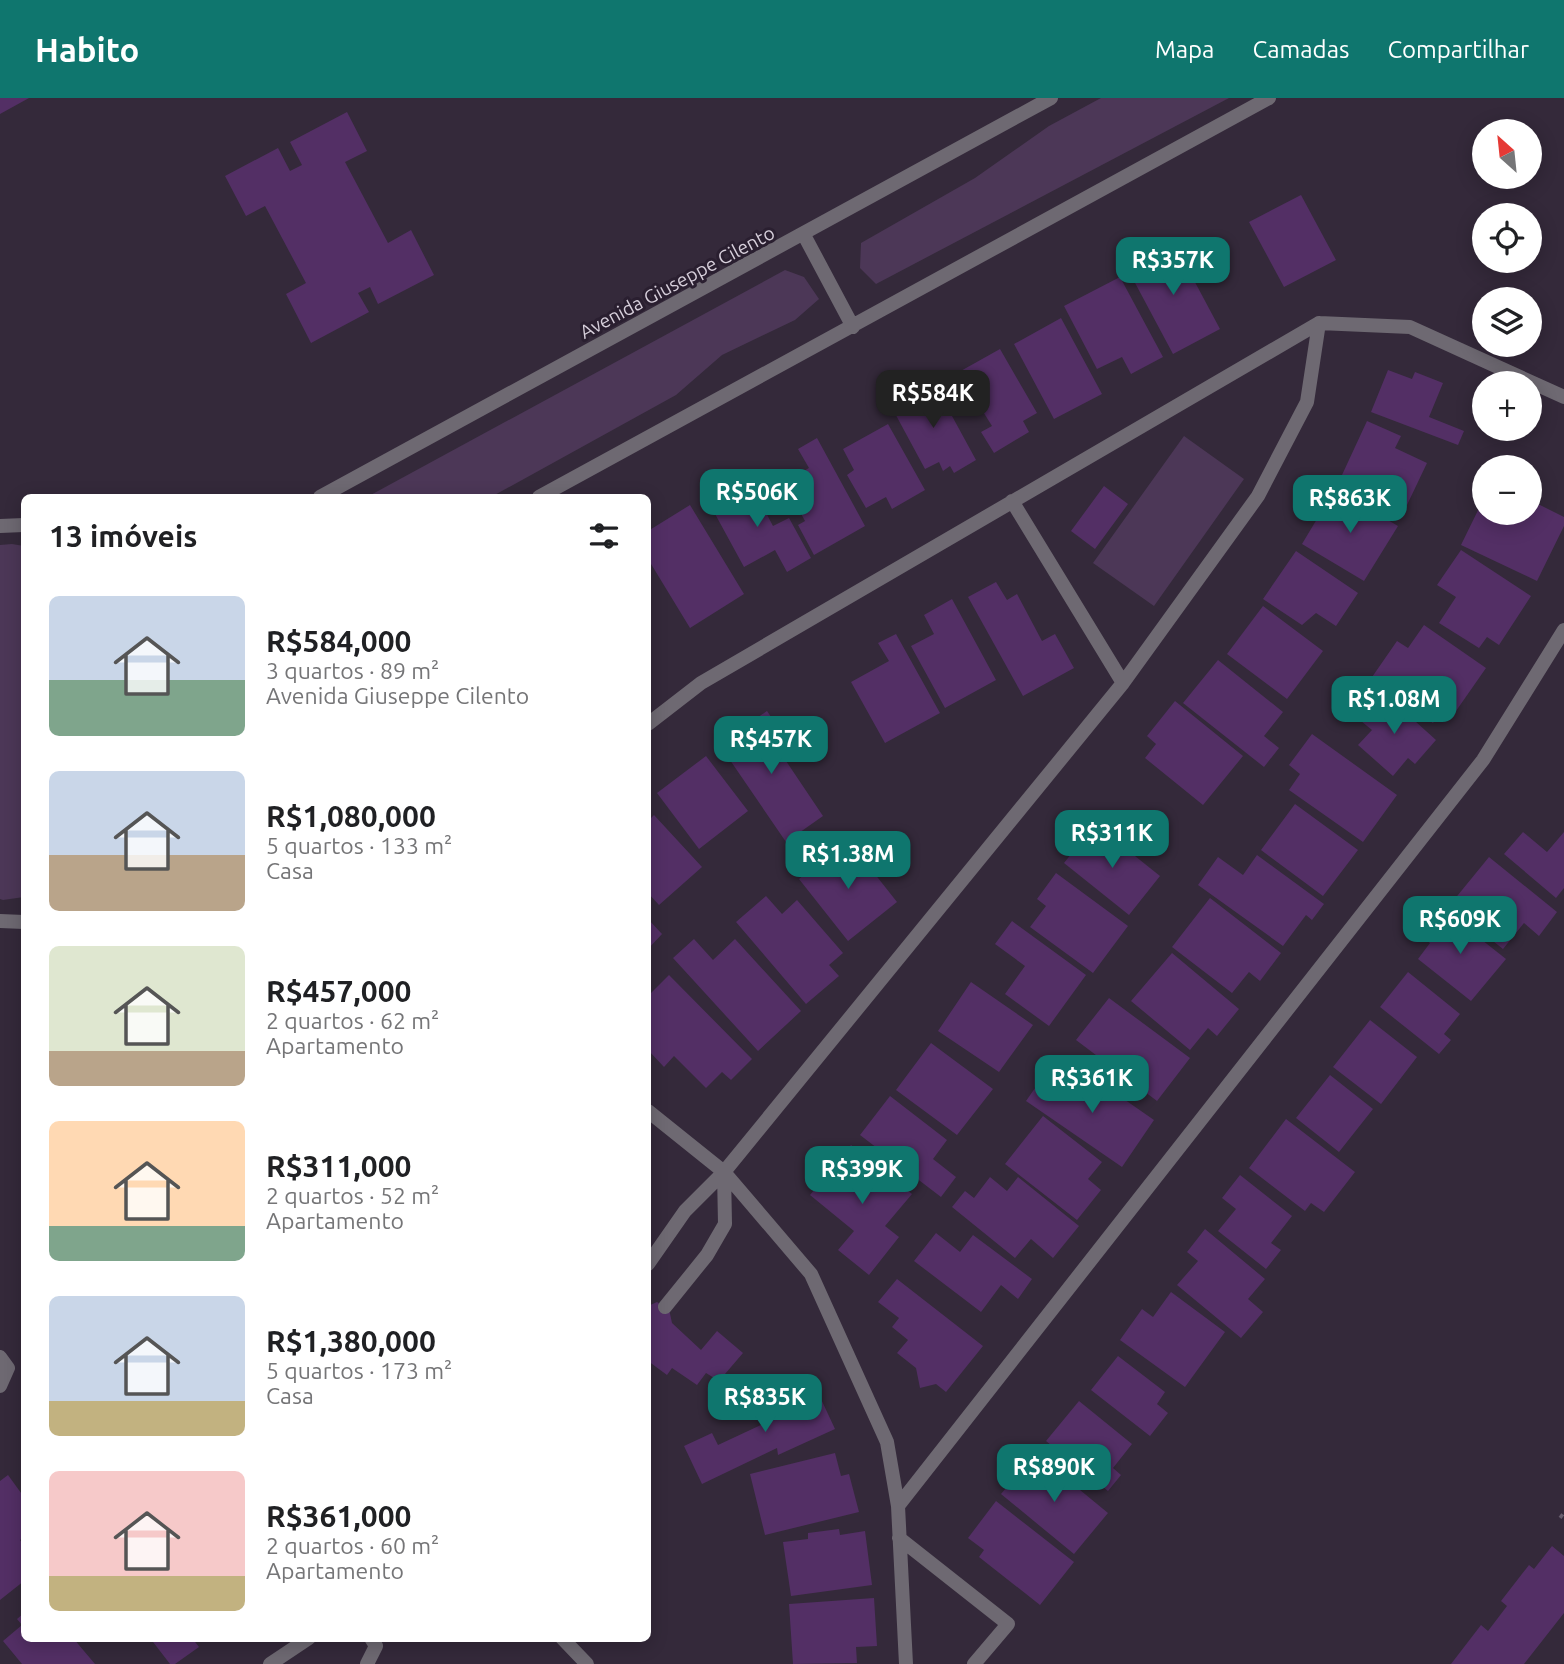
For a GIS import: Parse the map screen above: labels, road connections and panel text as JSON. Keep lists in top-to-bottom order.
{
  "streets": {
    "street": ["Avenida Giuseppe Cilento"]
  },
  "north": "top left",
  "page": {
    "header": "Habito",
    "nav": ["Mapa", "Camadas", "Compartilhar"],
    "map_buttons": ["+", "−"],
    "price": [
      "R$357K",
      "R$584K",
      "R$506K",
      "R$863K",
      "R$1.08M",
      "R$457K",
      "R$311K",
      "R$1.38M",
      "R$609K",
      "R$361K",
      "R$399K",
      "R$835K",
      "R$890K"
    ],
    "heading": "13 imóveis",
    "list": [
      {
        "name": "R$584,000",
        "note": "3 quartos · 89 m² · Avenida Giuseppe Cilento"
      },
      {
        "name": "R$1,080,000",
        "note": "5 quartos · 133 m² · Casa"
      },
      {
        "name": "R$457,000",
        "note": "2 quartos · 62 m² · Apartamento"
      },
      {
        "name": "R$311,000",
        "note": "2 quartos · 52 m² · Apartamento"
      },
      {
        "name": "R$1,380,000",
        "note": "5 quartos · 173 m² · Casa"
      },
      {
        "name": "R$361,000",
        "note": "2 quartos · 60 m² · Apartamento"
      }
    ]
  }
}
